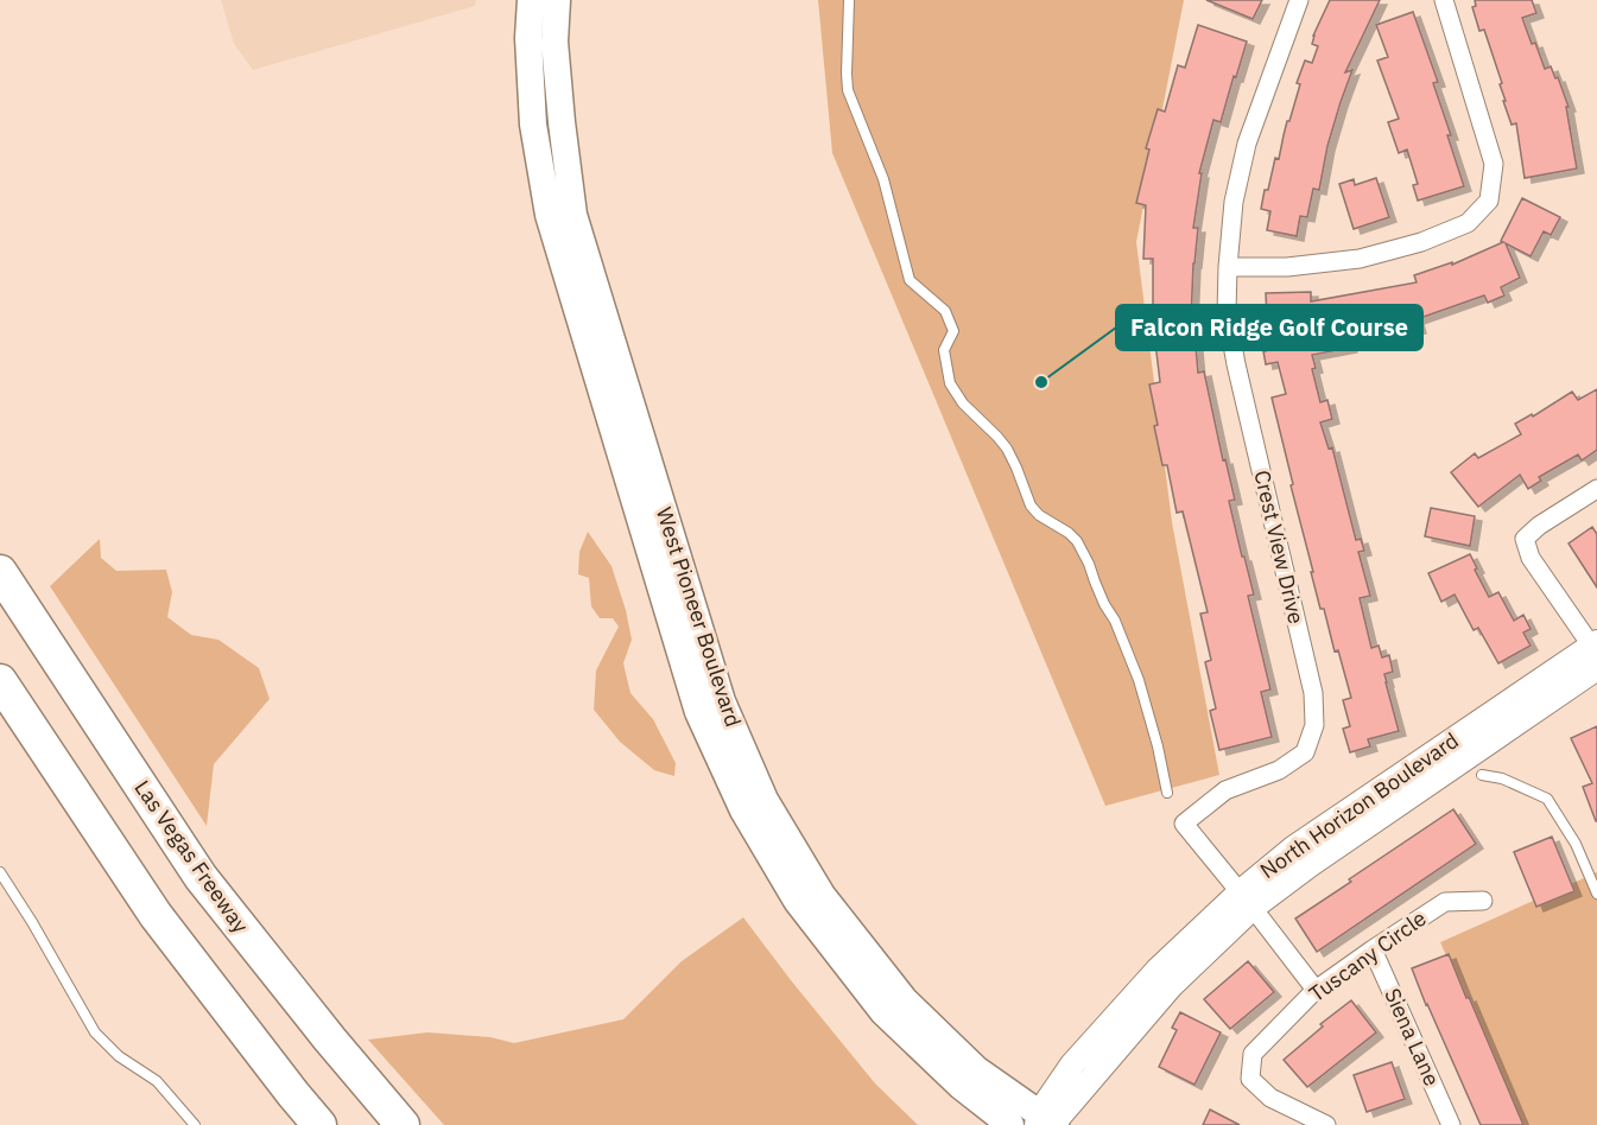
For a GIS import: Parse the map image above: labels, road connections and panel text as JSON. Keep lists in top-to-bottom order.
{
  "streets": {
    "highway": ["Las Vegas Freeway"],
    "main road": ["West Pioneer Boulevard"],
    "street": [
      "Crest View Drive",
      "North Horizon Boulevard",
      "Tuscany Circle",
      "Siena Lane"
    ]
  },
  "crossings": [
    ["Crest View Drive", "North Horizon Boulevard"],
    ["Crest View Drive", "Tuscany Circle"],
    ["West Pioneer Boulevard", "North Horizon Boulevard"],
    ["Tuscany Circle", "Siena Lane"]
  ],
  "places": ["Falcon Ridge Golf Course"]
}
